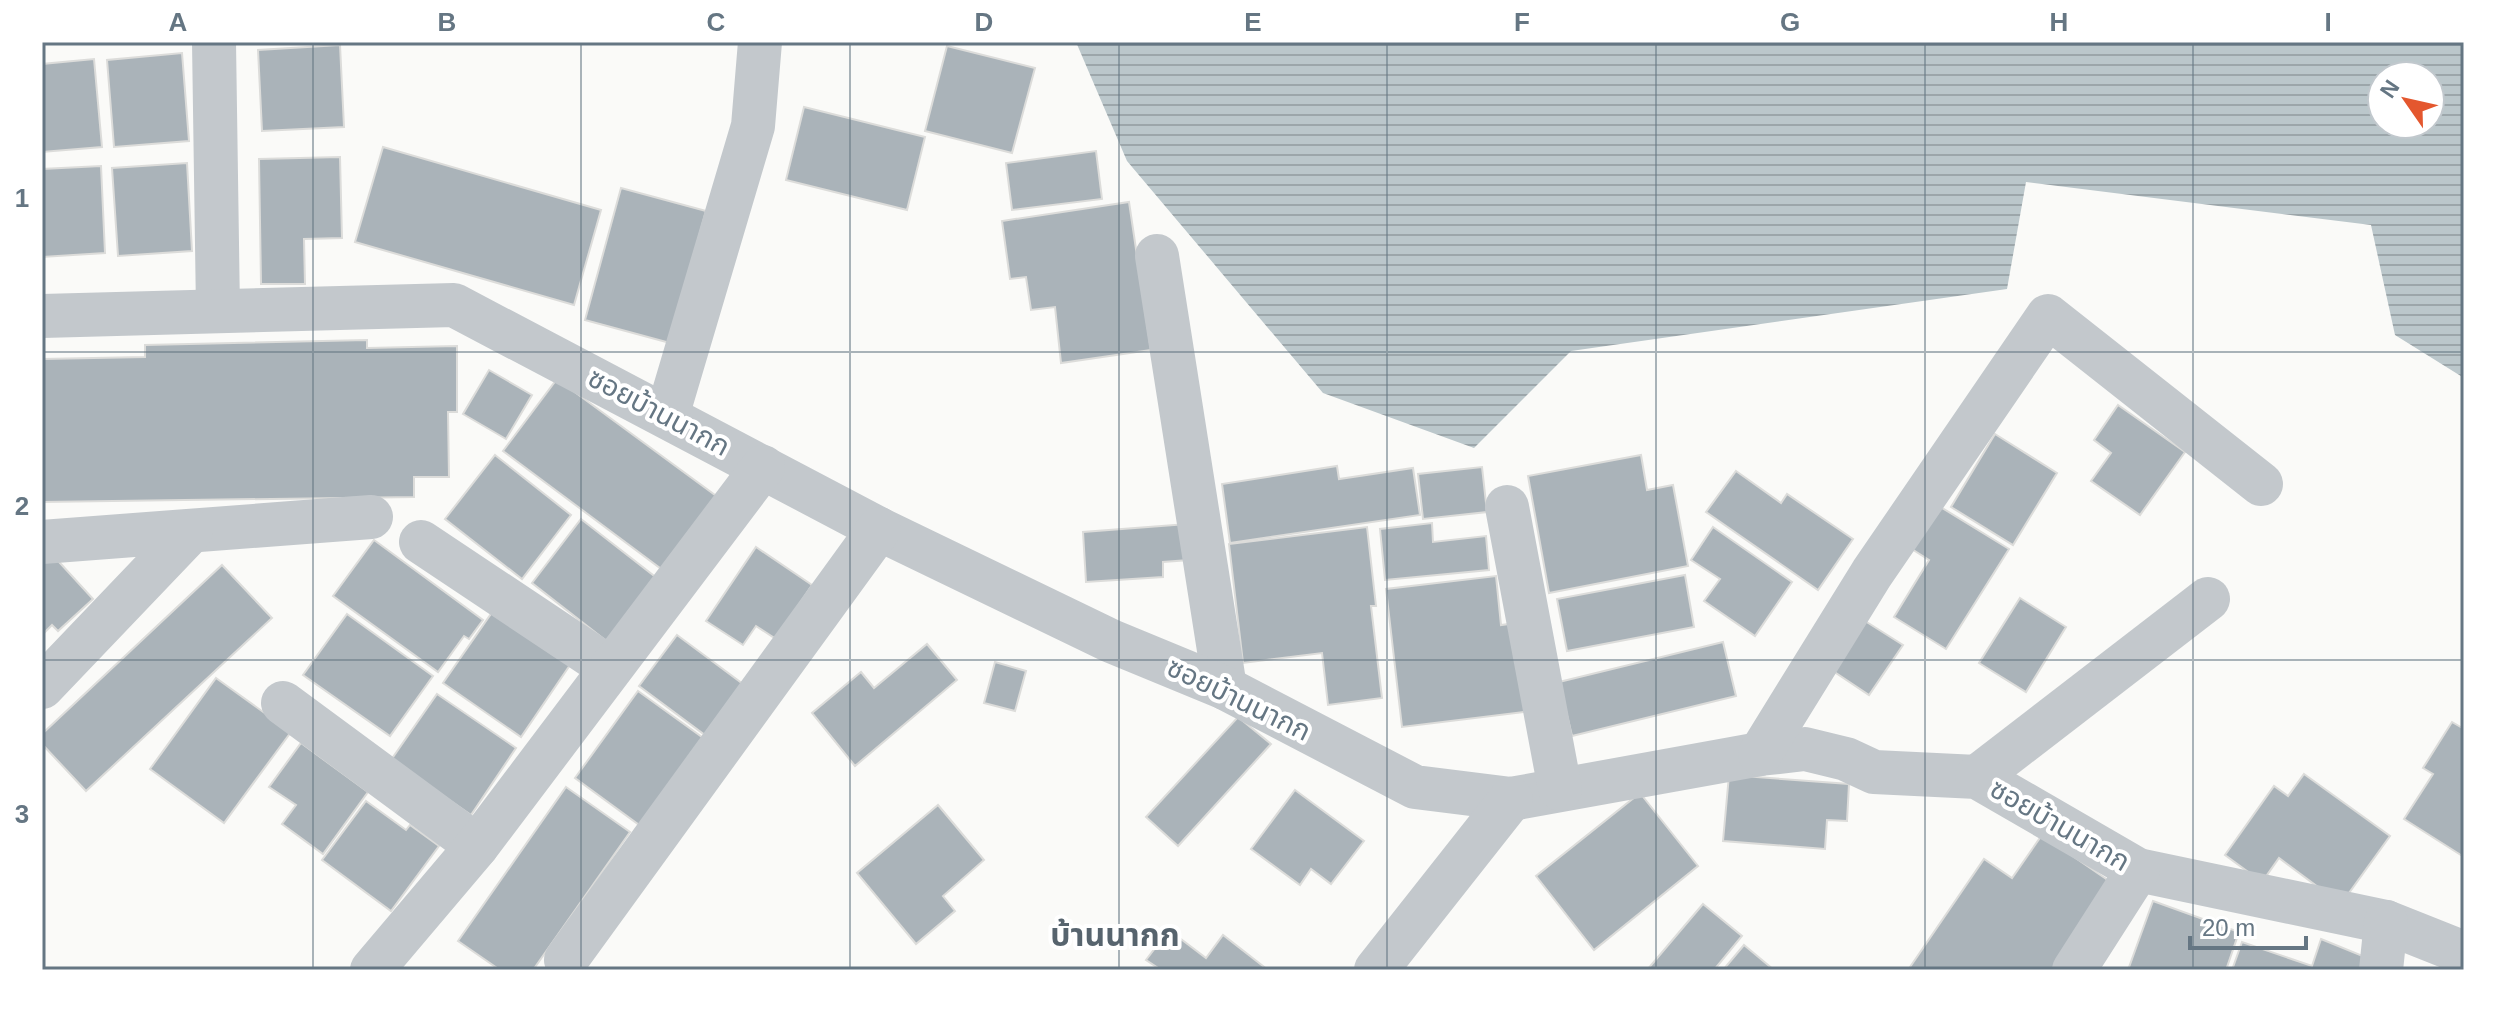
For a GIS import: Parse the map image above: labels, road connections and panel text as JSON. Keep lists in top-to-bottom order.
{
  "streets": {
    "street": ["ซอยบ้านนากก"]
  },
  "districts": ["บ้านนากก"],
  "scale_bar": "20 m",
  "north": "top left",
  "grid": {
    "columns": [
      "A",
      "B",
      "C",
      "D",
      "E",
      "F",
      "G",
      "H",
      "I"
    ],
    "rows": ["1", "2", "3"]
  }
}
